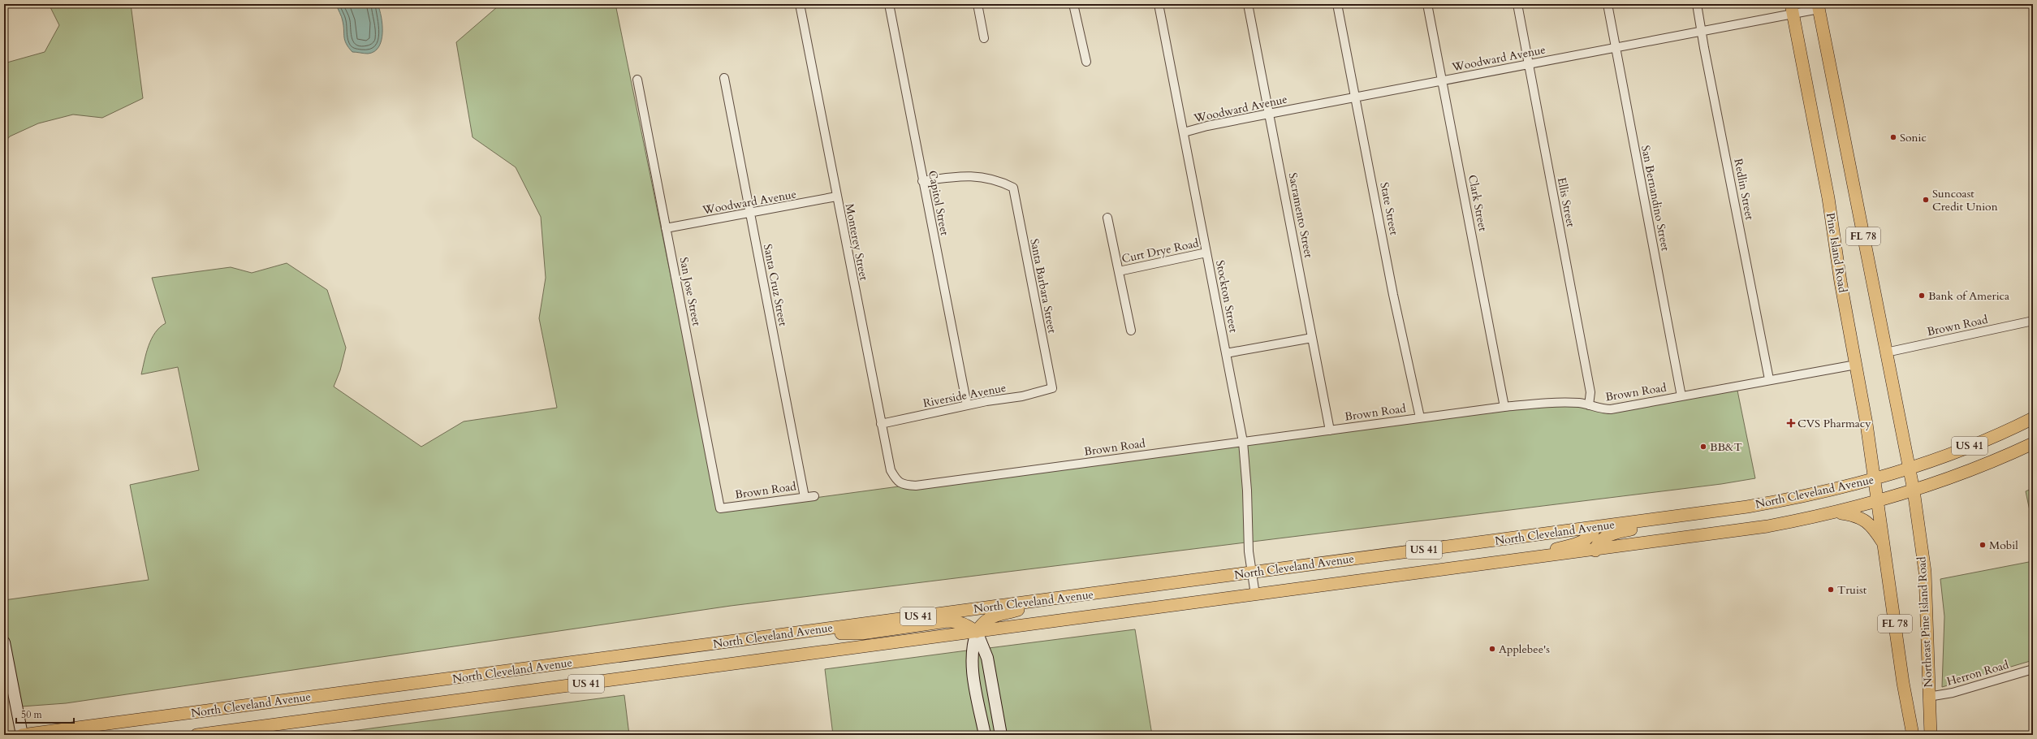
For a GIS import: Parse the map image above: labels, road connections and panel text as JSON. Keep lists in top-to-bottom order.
{
  "streets": {
    "main road": [
      "FL 78",
      "Pine Island Road",
      "US 41",
      "North Cleveland Avenue",
      "Northeast Pine Island Road"
    ],
    "street": [
      "Woodward Avenue",
      "Redlin Street",
      "San Bernandino Street",
      "Ellis Street",
      "Capitol Street",
      "Clark Street",
      "State Street",
      "Sacramento Street",
      "Monterey Street",
      "Curt Drye Road",
      "Santa Cruz Street",
      "Santa Barbara Street",
      "San Jose Street",
      "Stockton Street",
      "Brown Road",
      "Riverside Avenue",
      "Herron Road"
    ]
  },
  "crossings": [
    ["Woodward Avenue", "Redlin Street"],
    ["Woodward Avenue", "San Bernandino Street"],
    ["Woodward Avenue", "Ellis Street"],
    ["Woodward Avenue", "Clark Street"],
    ["Woodward Avenue", "State Street"],
    ["Woodward Avenue", "Sacramento Street"],
    ["Woodward Avenue", "FL 78"],
    ["Woodward Avenue", "Monterey Street"],
    ["Woodward Avenue", "Pine Island Road"],
    ["Woodward Avenue", "Santa Cruz Street"],
    ["Woodward Avenue", "San Jose Street"],
    ["Woodward Avenue", "Stockton Street"],
    ["Redlin Street", "Brown Road"],
    ["San Bernandino Street", "Brown Road"],
    ["Ellis Street", "Brown Road"],
    ["Capitol Street", "Santa Barbara Street"],
    ["Capitol Street", "Riverside Avenue"],
    ["Clark Street", "Brown Road"],
    ["State Street", "Brown Road"],
    ["Sacramento Street", "Brown Road"],
    ["FL 78", "Pine Island Road"],
    ["FL 78", "Brown Road"],
    ["FL 78", "North Cleveland Avenue"],
    ["FL 78", "Northeast Pine Island Road"],
    ["Monterey Street", "Brown Road"],
    ["Monterey Street", "Riverside Avenue"],
    ["Curt Drye Road", "Stockton Street"],
    ["Pine Island Road", "Brown Road"],
    ["Pine Island Road", "North Cleveland Avenue"],
    ["Santa Cruz Street", "Brown Road"],
    ["Santa Barbara Street", "Riverside Avenue"],
    ["San Jose Street", "Brown Road"],
    ["Stockton Street", "Brown Road"],
    ["Stockton Street", "North Cleveland Avenue"],
    ["North Cleveland Avenue", "Northeast Pine Island Road"],
    ["Northeast Pine Island Road", "Herron Road"]
  ],
  "places": {
    "other": [
      "Sonic",
      "Suncoast Credit Union",
      "Bank of America",
      "BB&T",
      "Mobil",
      "Truist",
      "Applebee's"
    ],
    "health": ["CVS Pharmacy"]
  },
  "scale_bar": "50 m"
}
